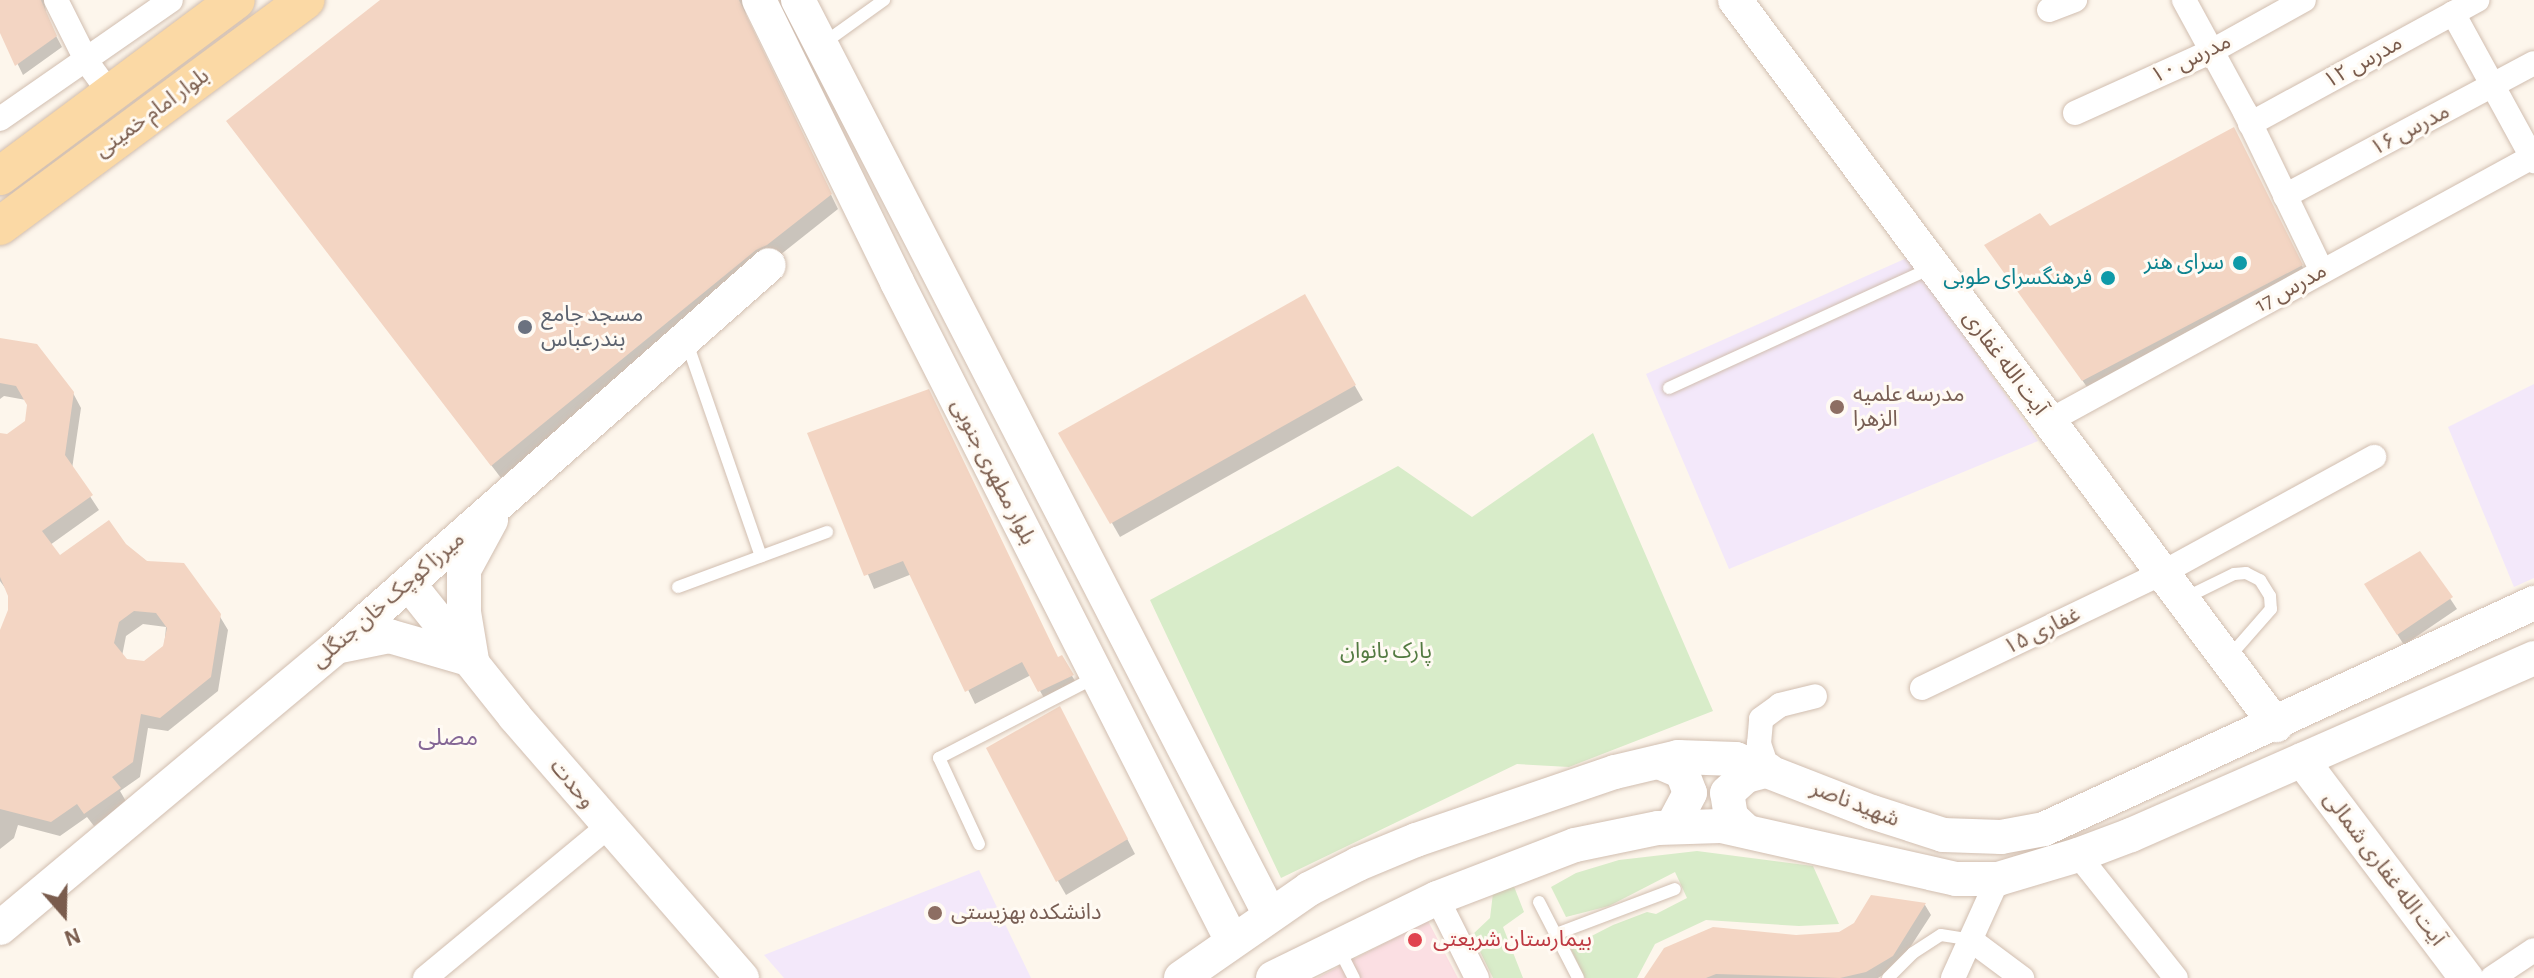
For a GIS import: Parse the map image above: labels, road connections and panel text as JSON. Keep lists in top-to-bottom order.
{
  "streets": {
    "main road": ["بلوار امام خمینی"],
    "street": [
      "مدرس ۱۰",
      "مدرس ۱۲",
      "مدرس ۱۶",
      "مدرس 17",
      "آیت الله غفاری",
      "بلوار مطهری جنوبی",
      "میرزا کوچک خان جنگلی",
      "غفاری ۱۵",
      "وحدت",
      "شهید ناصر",
      "آیت الله غفاری شمالی"
    ]
  },
  "crossings": [
    ["مدرس 17", "آیت الله غفاری"],
    ["آیت الله غفاری", "غفاری ۱۵"],
    ["آیت الله غفاری", "شهید ناصر"],
    ["بلوار مطهری جنوبی", "شهید ناصر"],
    ["میرزا کوچک خان جنگلی", "وحدت"],
    ["شهید ناصر", "آیت الله غفاری شمالی"]
  ],
  "districts": ["مصلی"],
  "parks": ["پارک بانوان"],
  "places": [
    "سرای هنر",
    "فرهنگسرای طوبی",
    "مسجد جامع بندرعباس",
    "مدرسه علمیه الزهرا",
    "دانشکده بهزیستی",
    "بیمارستان شریعتی"
  ],
  "north": "bottom"
}
